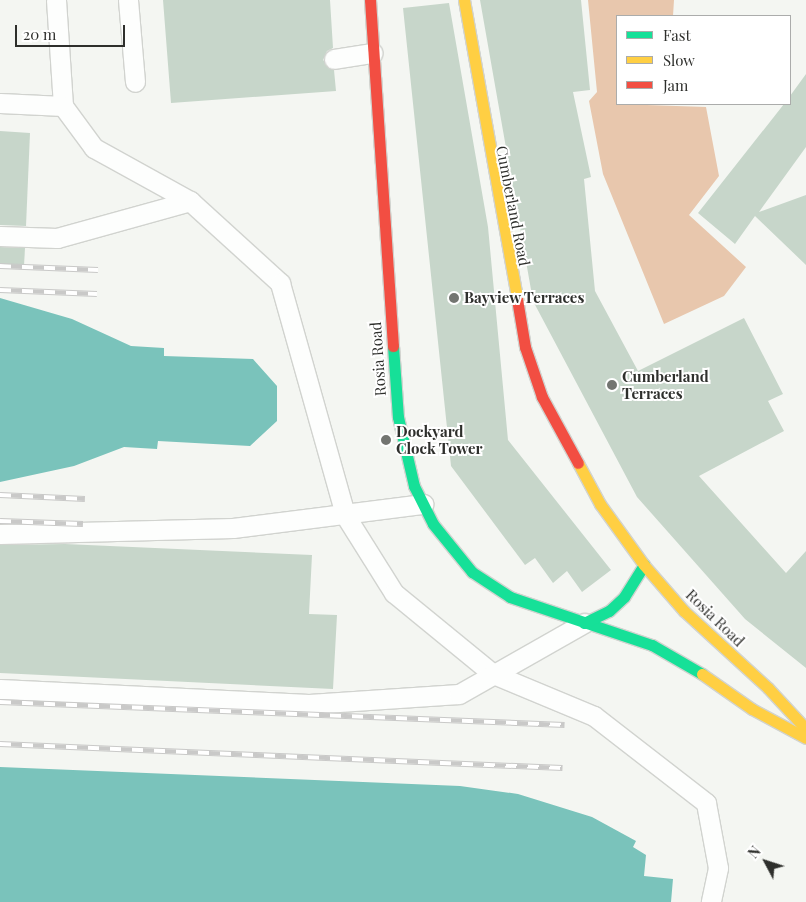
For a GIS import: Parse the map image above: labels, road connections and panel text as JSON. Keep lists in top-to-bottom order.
{
  "streets": {
    "main road": ["Cumberland Road", "Rosia Road"]
  },
  "crossings": [
    ["Cumberland Road", "Rosia Road"]
  ],
  "places": ["Bayview Terraces", "Cumberland Terraces", "Dockyard Clock Tower"],
  "legend": ["Fast", "Slow", "Jam"],
  "scale_bar": "20 m",
  "north": "top left"
}
